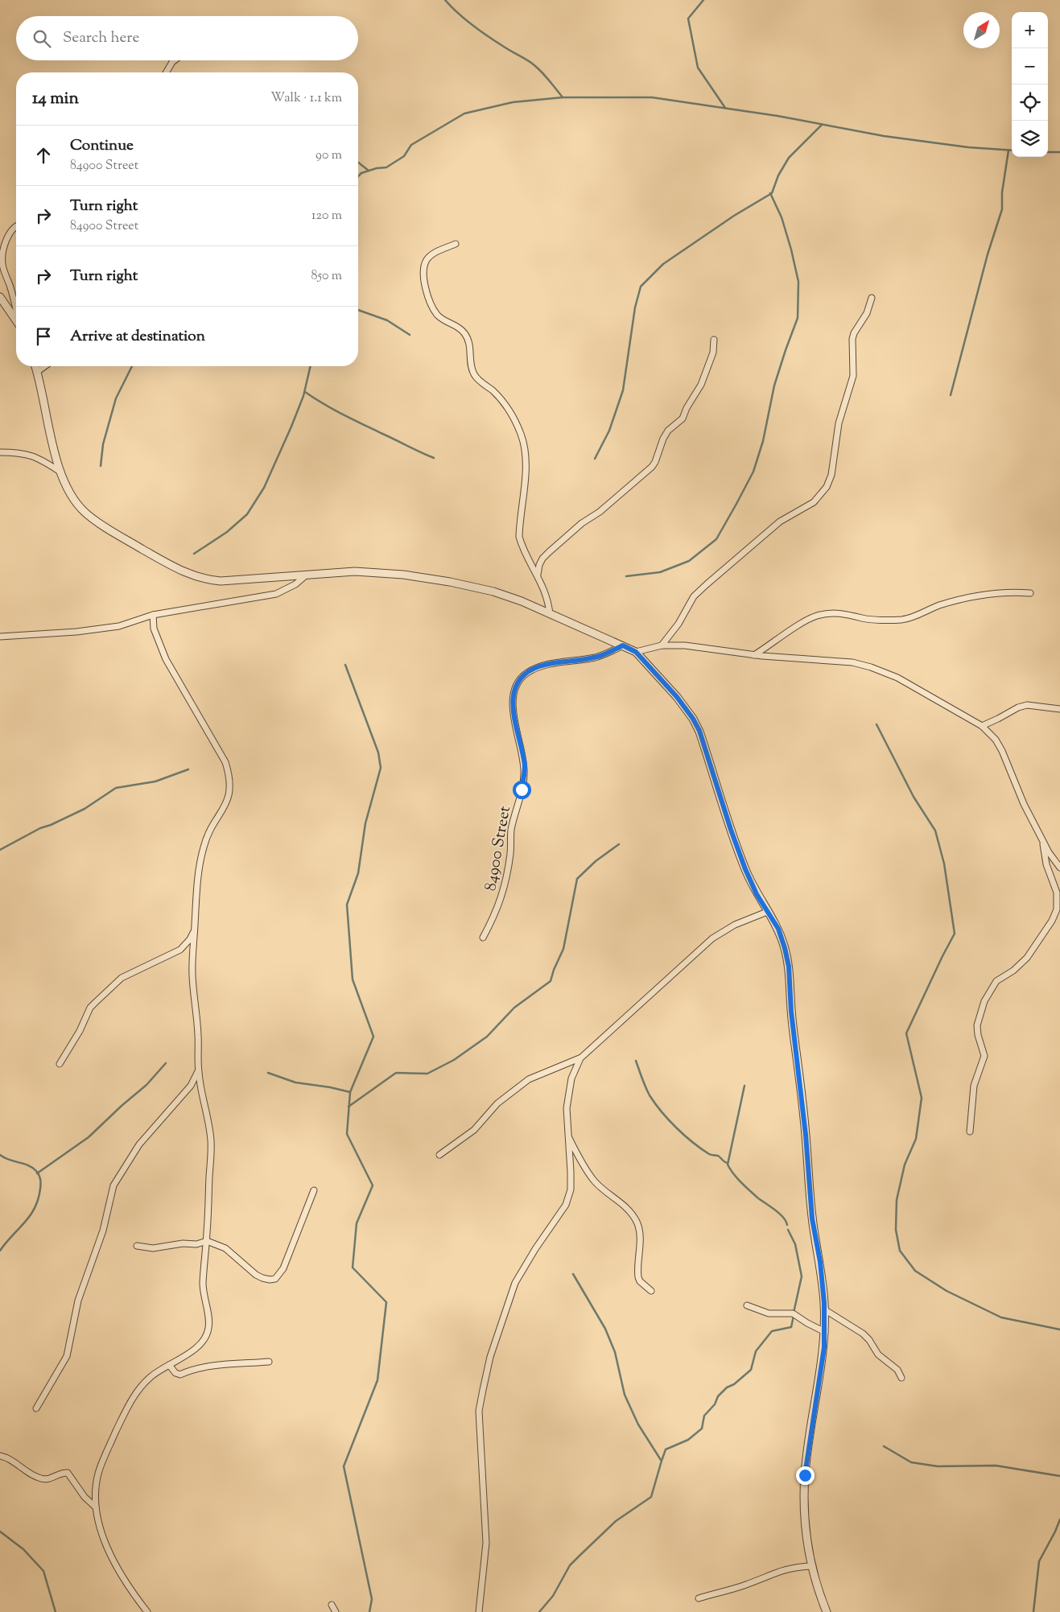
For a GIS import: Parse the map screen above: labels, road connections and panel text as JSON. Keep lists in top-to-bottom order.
{
  "streets": {
    "street": ["84900 Street"]
  },
  "north": "top right",
  "page": {
    "map_buttons": ["+", "−"],
    "search": "Search here",
    "heading": ["14 min", "Walk · 1.1 km"],
    "list": [
      ["Continue", "84900 Street", "90 m"],
      ["Turn right", "84900 Street", "120 m"],
      ["Turn right", "850 m"],
      "Arrive at destination"
    ]
  }
}
